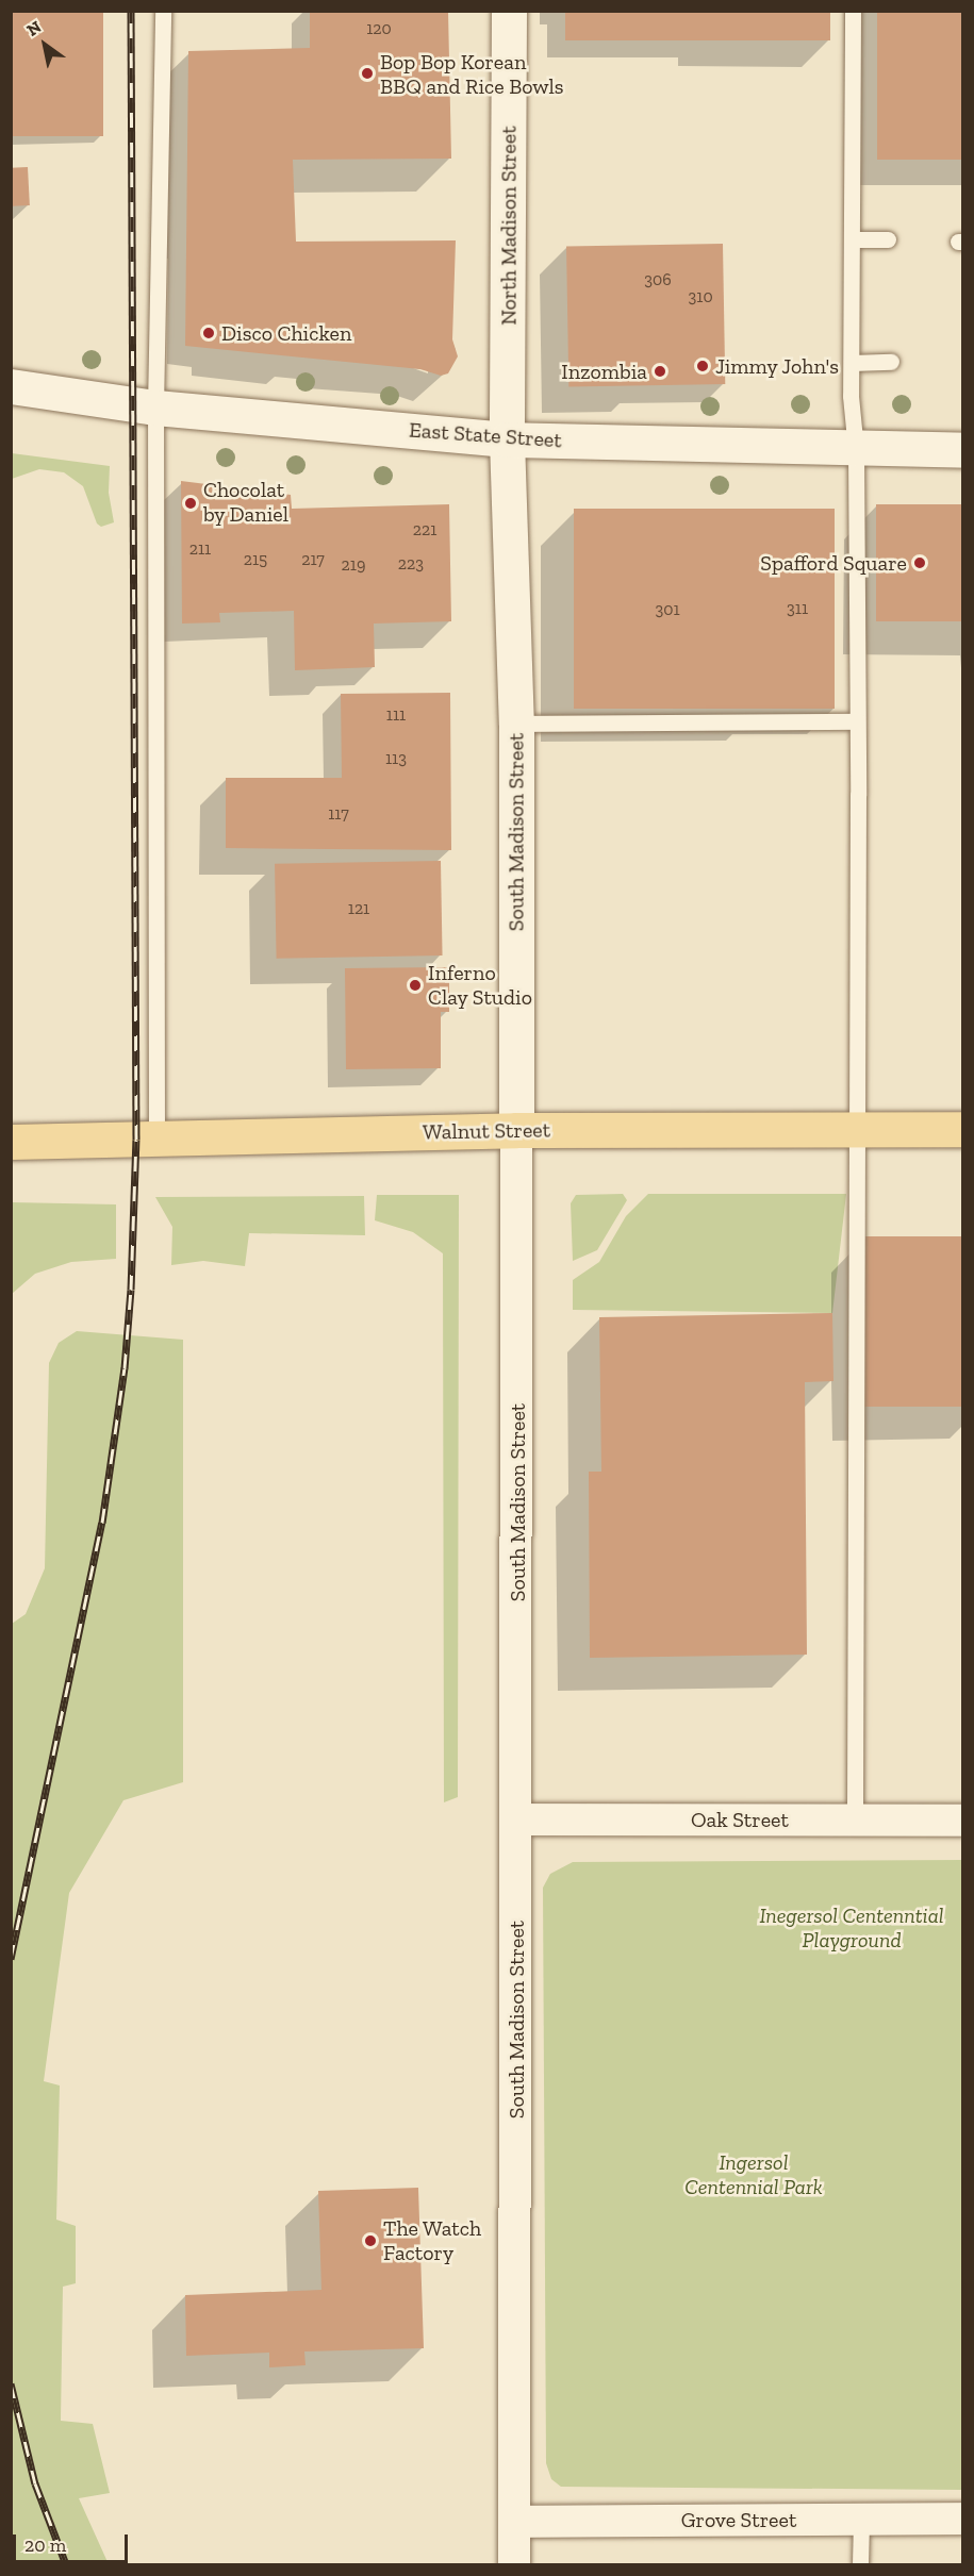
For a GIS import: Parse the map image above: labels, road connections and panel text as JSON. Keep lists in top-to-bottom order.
{
  "streets": {
    "main road": ["Walnut Street"],
    "street": [
      "North Madison Street",
      "East State Street",
      "South Madison Street",
      "Oak Street",
      "Grove Street"
    ]
  },
  "crossings": [
    ["North Madison Street", "East State Street"],
    ["North Madison Street", "South Madison Street"],
    ["East State Street", "South Madison Street"],
    ["South Madison Street", "Walnut Street"],
    ["South Madison Street", "Oak Street"],
    ["South Madison Street", "Grove Street"]
  ],
  "parks": ["Inegersol Centenntial Playground", "Ingersol Centennial Park"],
  "places": [
    "Bop Bop Korean BBQ and Rice Bowls",
    "Disco Chicken",
    "Jimmy John's",
    "Inzombia",
    "Chocolat by Daniel",
    "Spafford Square",
    "Inferno Clay Studio",
    "The Watch Factory"
  ],
  "house_numbers": [
    "120",
    "306",
    "310",
    "221",
    "211",
    "215",
    "217",
    "223",
    "219",
    "311",
    "301",
    "111",
    "113",
    "117",
    "121"
  ],
  "scale_bar": "20 m",
  "north": "top left"
}
